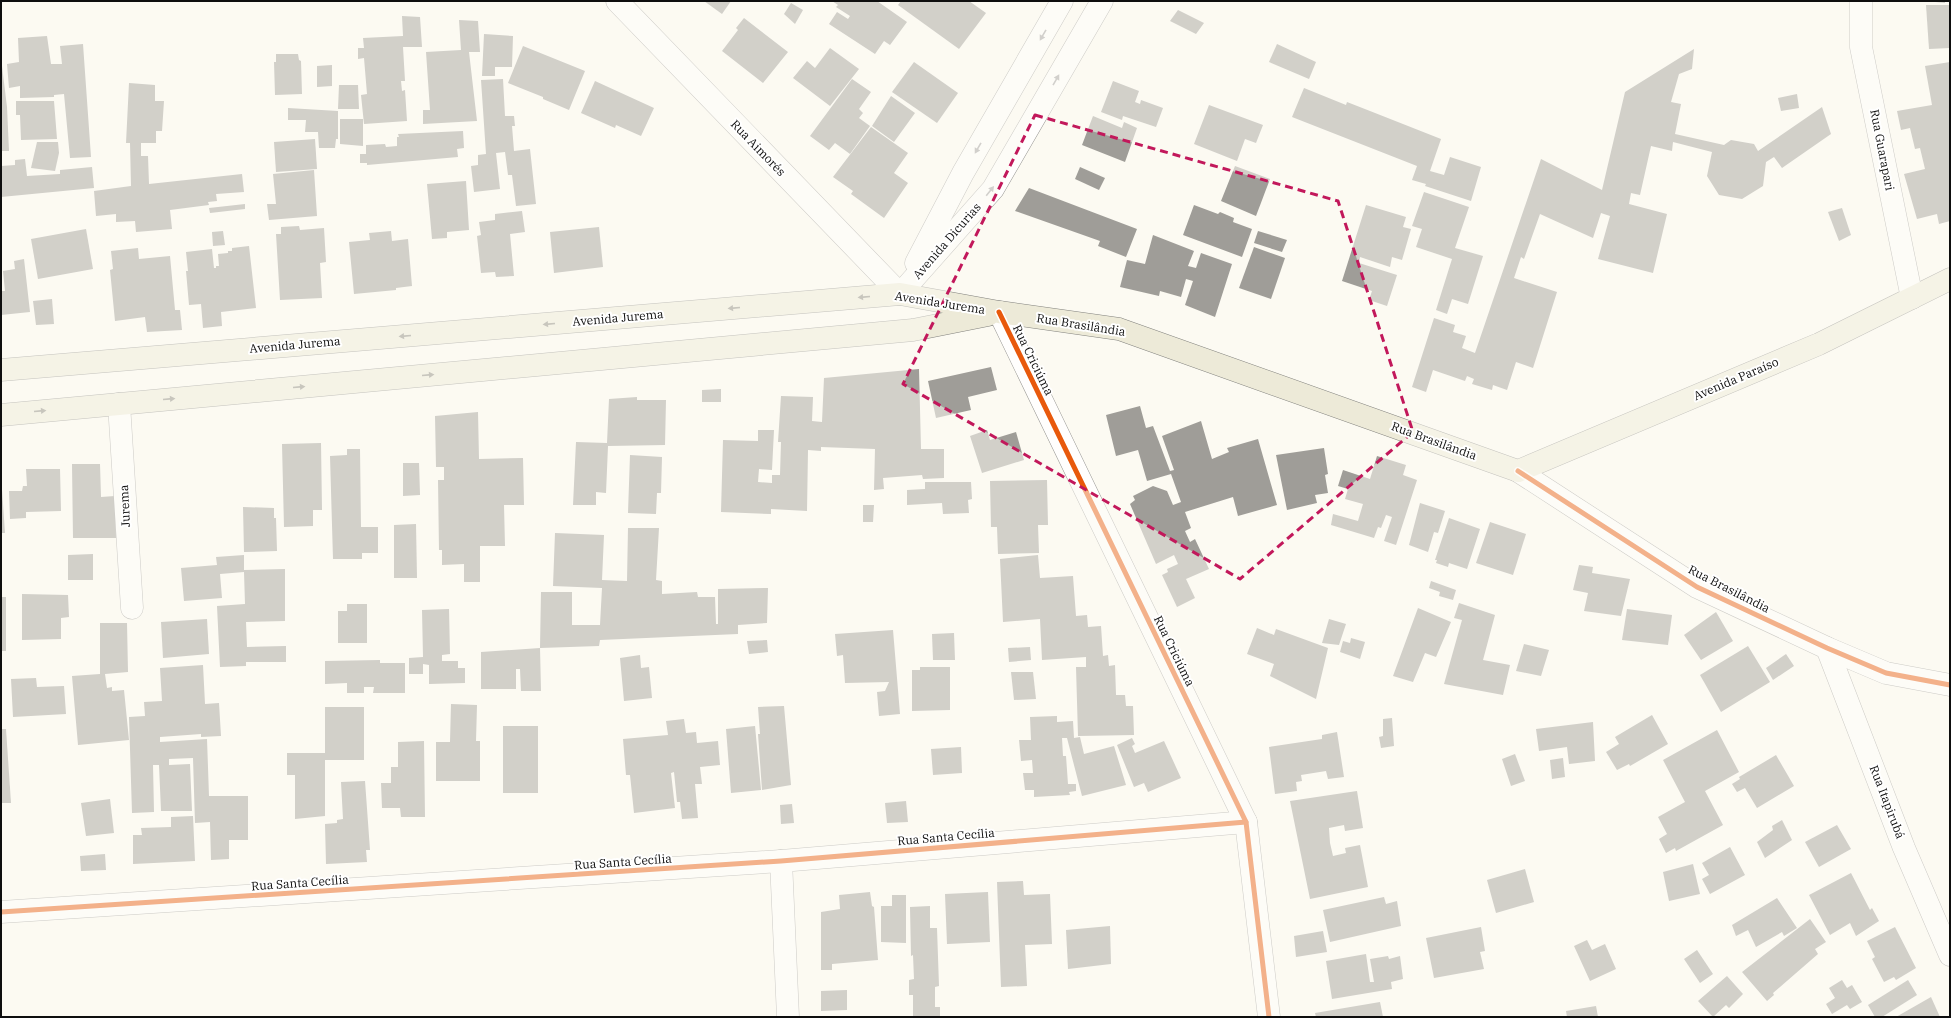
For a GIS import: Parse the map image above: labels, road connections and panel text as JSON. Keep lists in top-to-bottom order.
{
  "streets": {
    "main road": ["Avenida Jurema", "Rua Brasilândia", "Avenida Paraíso"],
    "street": [
      "Rua Aimorés",
      "Rua Guarapari",
      "Avenida Dicurias",
      "Rua Criciúma",
      "Jurema",
      "Rua Itapirubá",
      "Rua Santa Cecília"
    ]
  },
  "crossings": [
    ["Rua Aimorés", "Avenida Dicurias"],
    ["Rua Aimorés", "Avenida Jurema"],
    ["Rua Guarapari", "Avenida Paraíso"],
    ["Avenida Dicurias", "Avenida Jurema"],
    ["Avenida Jurema", "Rua Brasilândia"],
    ["Avenida Jurema", "Rua Criciúma"],
    ["Avenida Jurema", "Jurema"],
    ["Rua Brasilândia", "Rua Criciúma"],
    ["Rua Brasilândia", "Avenida Paraíso"],
    ["Rua Brasilândia", "Rua Itapirubá"],
    ["Rua Criciúma", "Rua Santa Cecília"]
  ]
}
